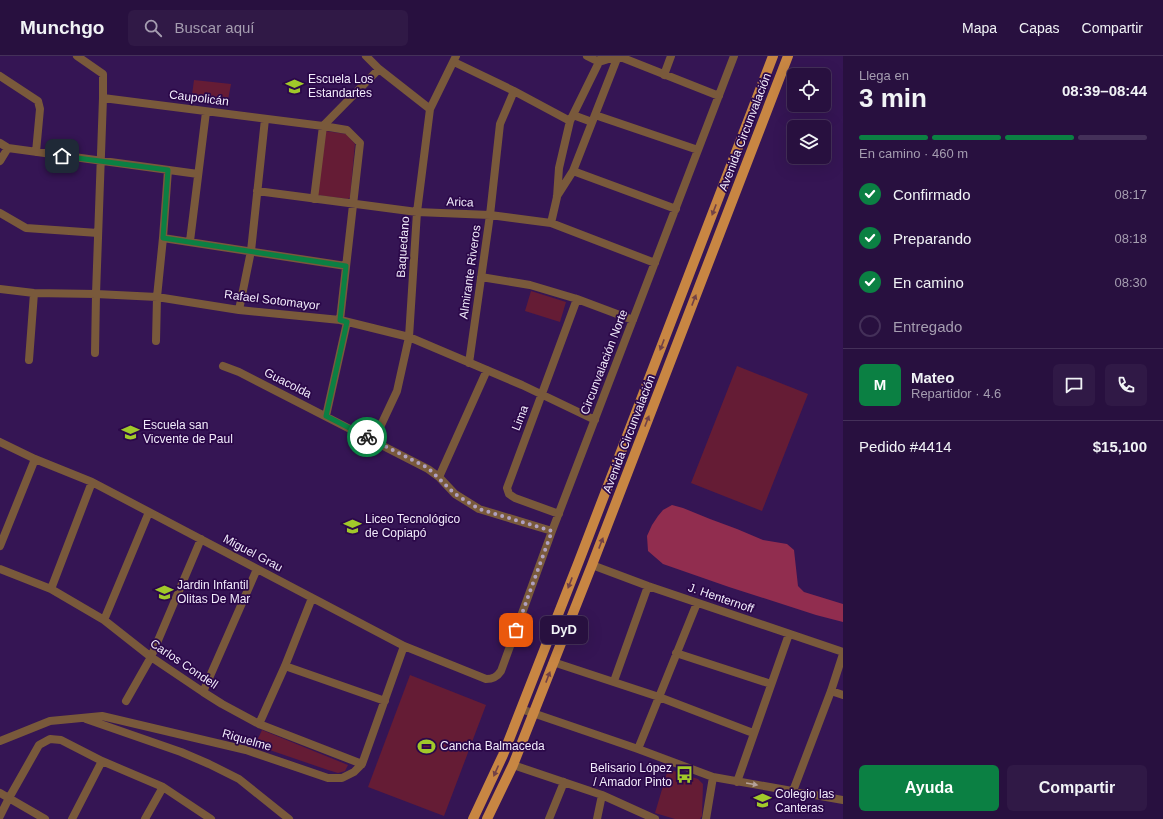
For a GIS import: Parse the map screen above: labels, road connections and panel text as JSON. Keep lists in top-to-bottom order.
{
  "streets": {
    "main road": ["Avenida Circunvalación"],
    "street": [
      "Caupolicán",
      "Arica",
      "Baquedano",
      "Almirante Riveros",
      "Rafael Sotomayor",
      "Circunvalación Norte",
      "Guacolda",
      "Lima",
      "Miguel Grau",
      "J. Henternoff",
      "Carlos Condell",
      "Riquelme"
    ]
  },
  "crossings": [
    ["Caupolicán", "Arica"],
    ["Avenida Circunvalación", "J. Henternoff"],
    ["Arica", "Baquedano"],
    ["Arica", "Almirante Riveros"],
    ["Arica", "Circunvalación Norte"],
    ["Baquedano", "Rafael Sotomayor"],
    ["Baquedano", "Guacolda"],
    ["Almirante Riveros", "Rafael Sotomayor"],
    ["Rafael Sotomayor", "Circunvalación Norte"],
    ["Rafael Sotomayor", "Lima"],
    ["Circunvalación Norte", "Guacolda"],
    ["Circunvalación Norte", "Lima"],
    ["Circunvalación Norte", "Miguel Grau"],
    ["Carlos Condell", "Riquelme"]
  ],
  "places": {
    "school or university": [
      "Escuela Los Estandartes",
      "Escuela san Vicvente de Paul",
      "Liceo Tecnológico de Copiapó",
      "Jardin Infantil Olitas De Mar",
      "Colegio las Canteras"
    ],
    "other": ["DyD"],
    "sports": ["Cancha Balmaceda"],
    "bus stop": ["Belisario López / Amador Pinto"]
  },
  "page": {
    "header": "Munchgo",
    "search": "Buscar aquí",
    "nav": ["Mapa", "Capas", "Compartir"],
    "heading": ["3 min", "Llega en", "08:39–08:44"],
    "panel": [
      "Mateo",
      "Repartidor · 4.6",
      "Pedido #4414",
      "$15,100"
    ],
    "bar": "En camino · 460 m",
    "list": [
      ["Confirmado", "08:17"],
      ["Preparando", "08:18"],
      ["En camino", "08:30"],
      "Entregado"
    ],
    "round": "M",
    "bubble": "DyD",
    "buttons": ["Ayuda", "Compartir"]
  }
}
